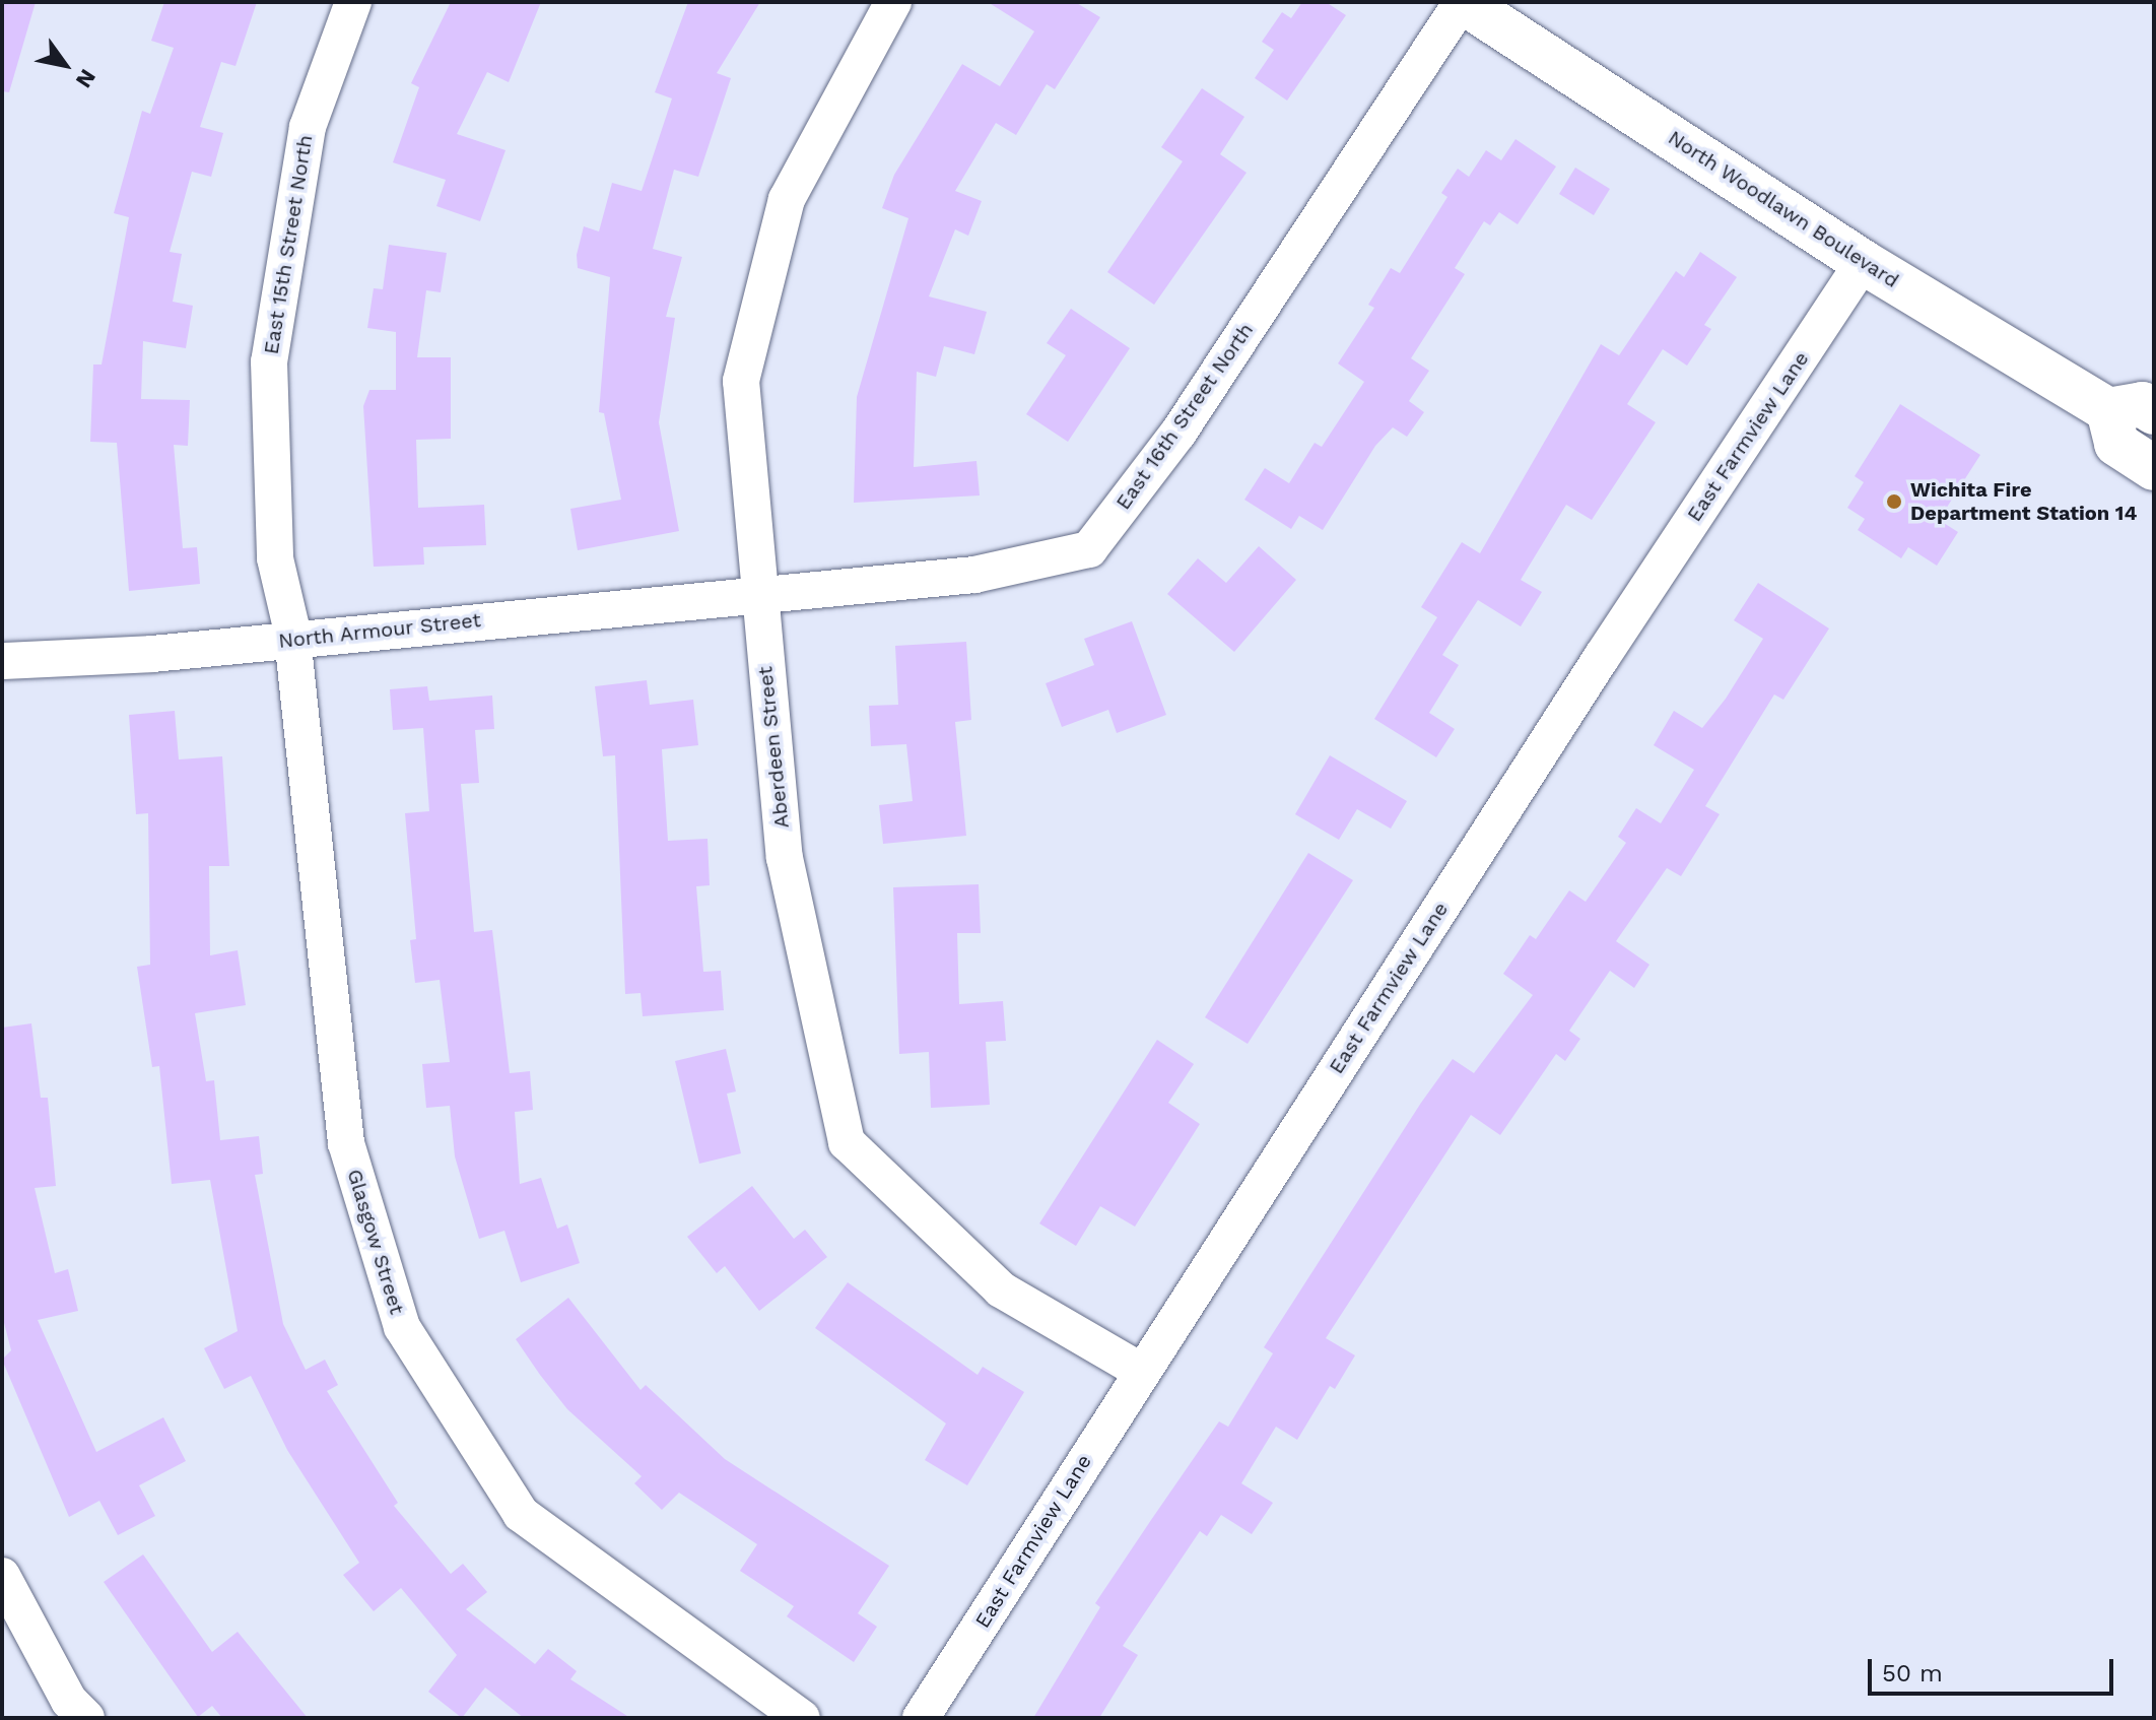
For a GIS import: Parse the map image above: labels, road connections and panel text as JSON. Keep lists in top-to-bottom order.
{
  "streets": {
    "main road": ["North Woodlawn Boulevard"],
    "street": [
      "East 15th Street North",
      "East 16th Street North",
      "East Farmview Lane",
      "North Armour Street",
      "Aberdeen Street",
      "Glasgow Street"
    ]
  },
  "crossings": [
    ["North Woodlawn Boulevard", "East 16th Street North"],
    ["North Woodlawn Boulevard", "East Farmview Lane"],
    ["East 15th Street North", "North Armour Street"],
    ["East 15th Street North", "Glasgow Street"],
    ["East 16th Street North", "North Armour Street"],
    ["East 16th Street North", "Aberdeen Street"],
    ["East Farmview Lane", "Aberdeen Street"],
    ["North Armour Street", "Aberdeen Street"],
    ["North Armour Street", "Glasgow Street"]
  ],
  "places": ["Wichita Fire Department Station 14"],
  "scale_bar": "50 m",
  "north": "bottom right"
}
